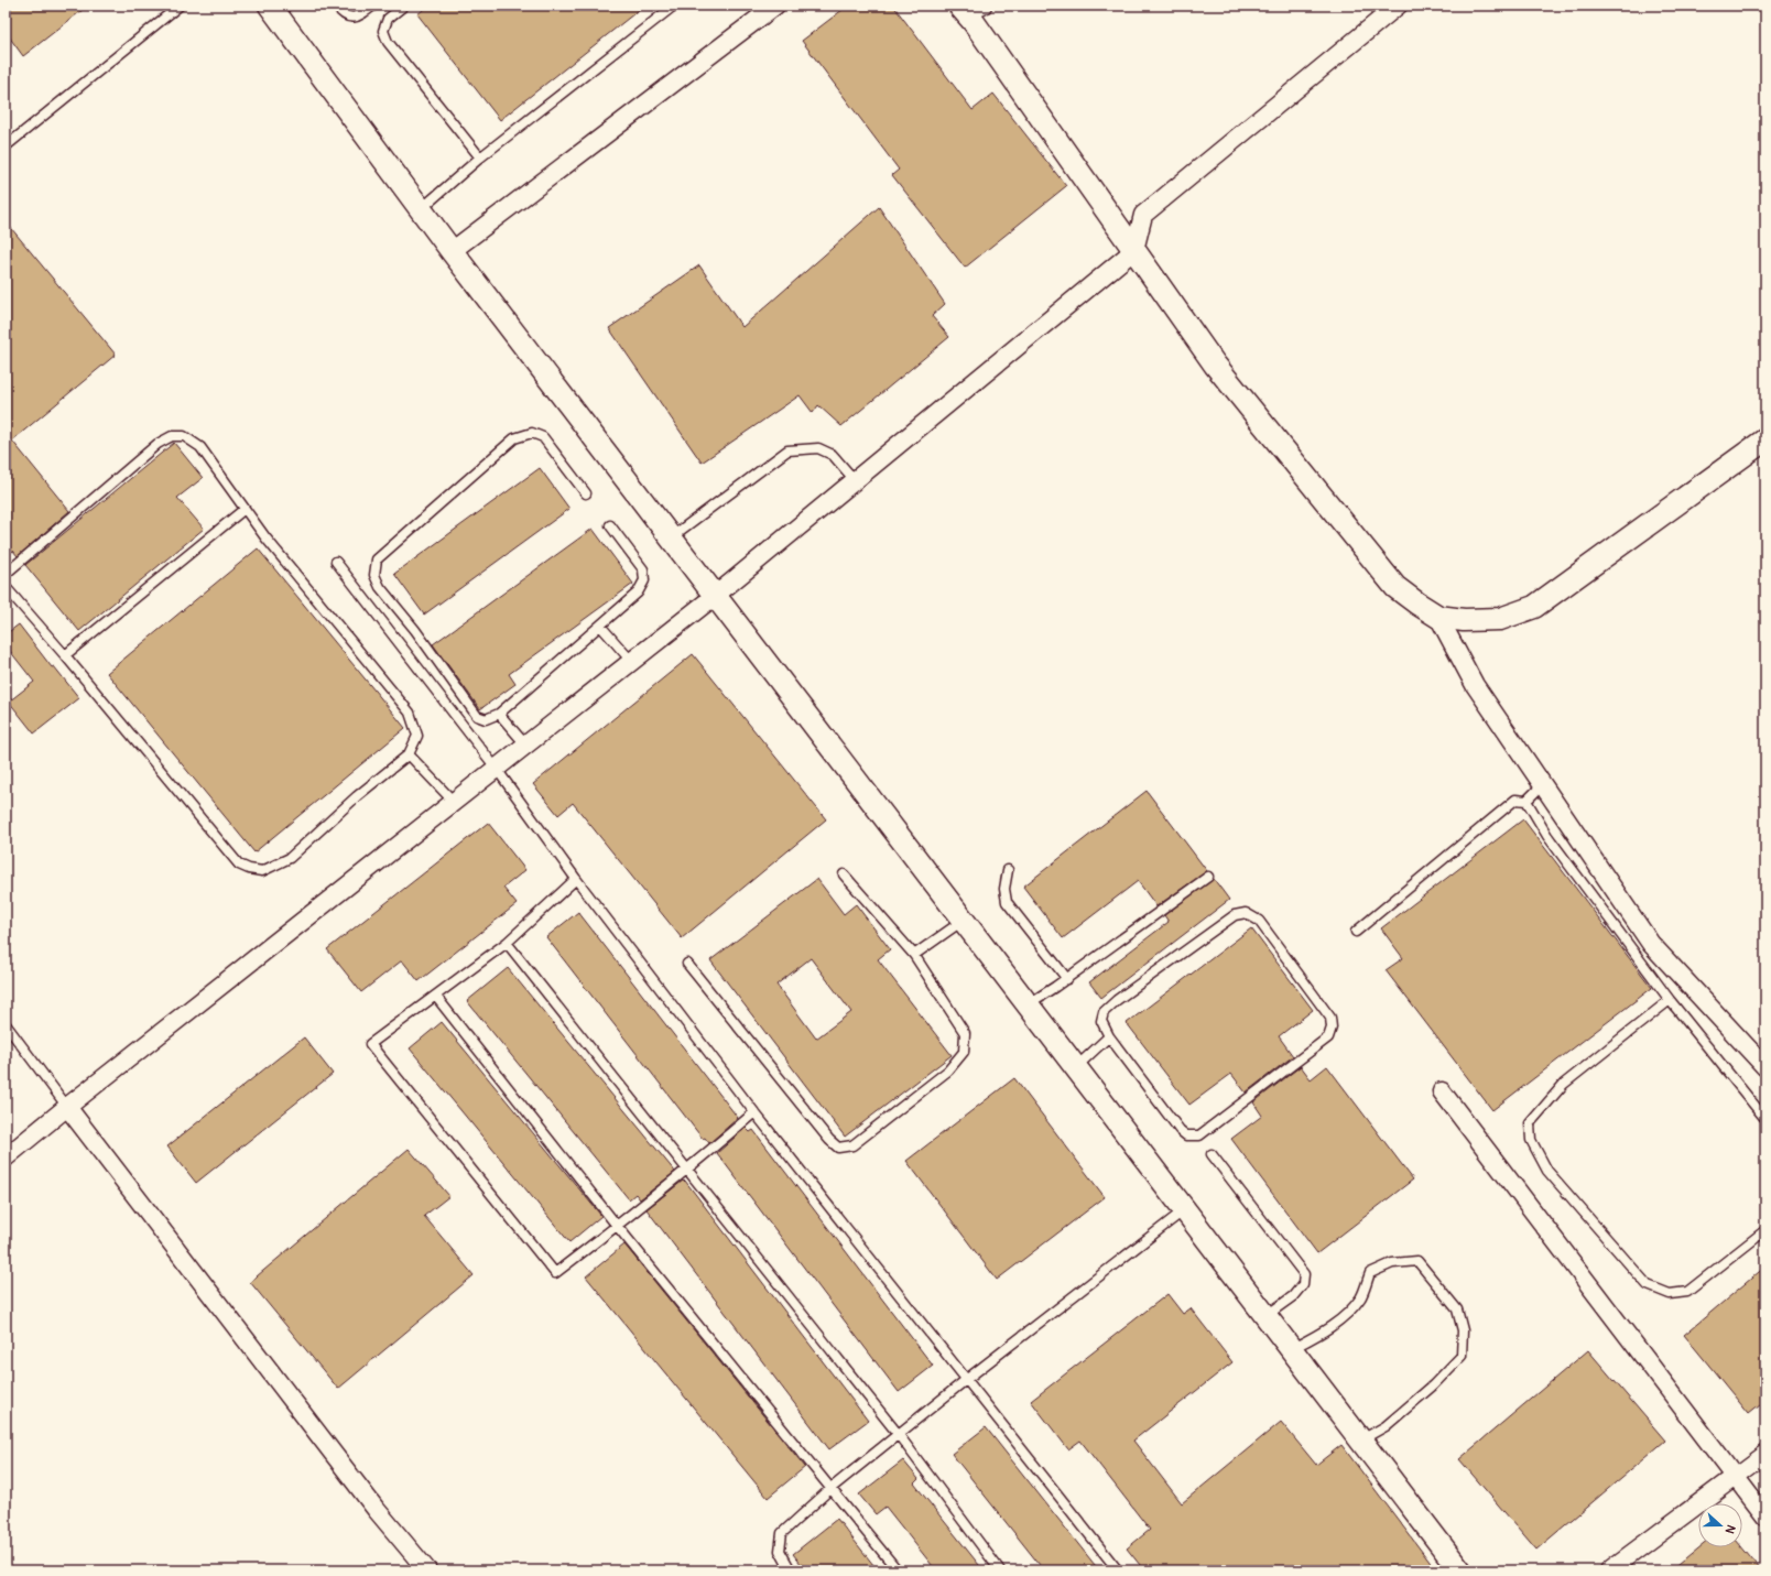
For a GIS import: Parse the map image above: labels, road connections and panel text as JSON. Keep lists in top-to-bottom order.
{
  "north": "right"
}
